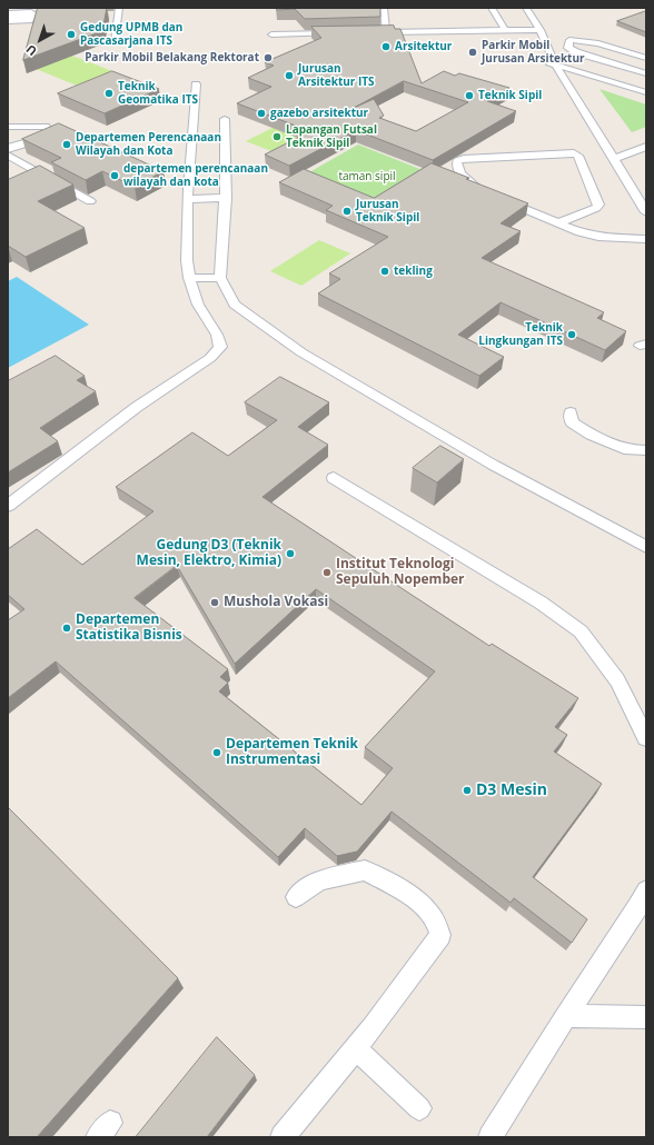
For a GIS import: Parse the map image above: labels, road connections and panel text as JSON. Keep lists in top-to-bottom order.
{
  "parks": ["taman sipil"],
  "places": [
    "Gedung UPMB dan Pascasarjana ITS",
    "Arsitektur",
    "Parkir Mobil Jurusan Arsitektur",
    "Parkir Mobil Belakang Rektorat",
    "Jurusan Arsitektur ITS",
    "Teknik Geomatika ITS",
    "Teknik Sipil",
    "gazebo arsitektur",
    "Lapangan Futsal Teknik Sipil",
    "Departemen Perencanaan Wilayah dan Kota",
    "departemen perencanaan wilayah dan kota",
    "Jurusan Teknik Sipil",
    "tekling",
    "Teknik Lingkungan ITS",
    "Gedung D3 (Teknik Mesin, Elektro, Kimia)",
    "Institut Teknologi Sepuluh Nopember",
    "Mushola Vokasi",
    "Departemen Statistika Bisnis",
    "Departemen Teknik Instrumentasi",
    "D3 Mesin"
  ],
  "north": "bottom left"
}
